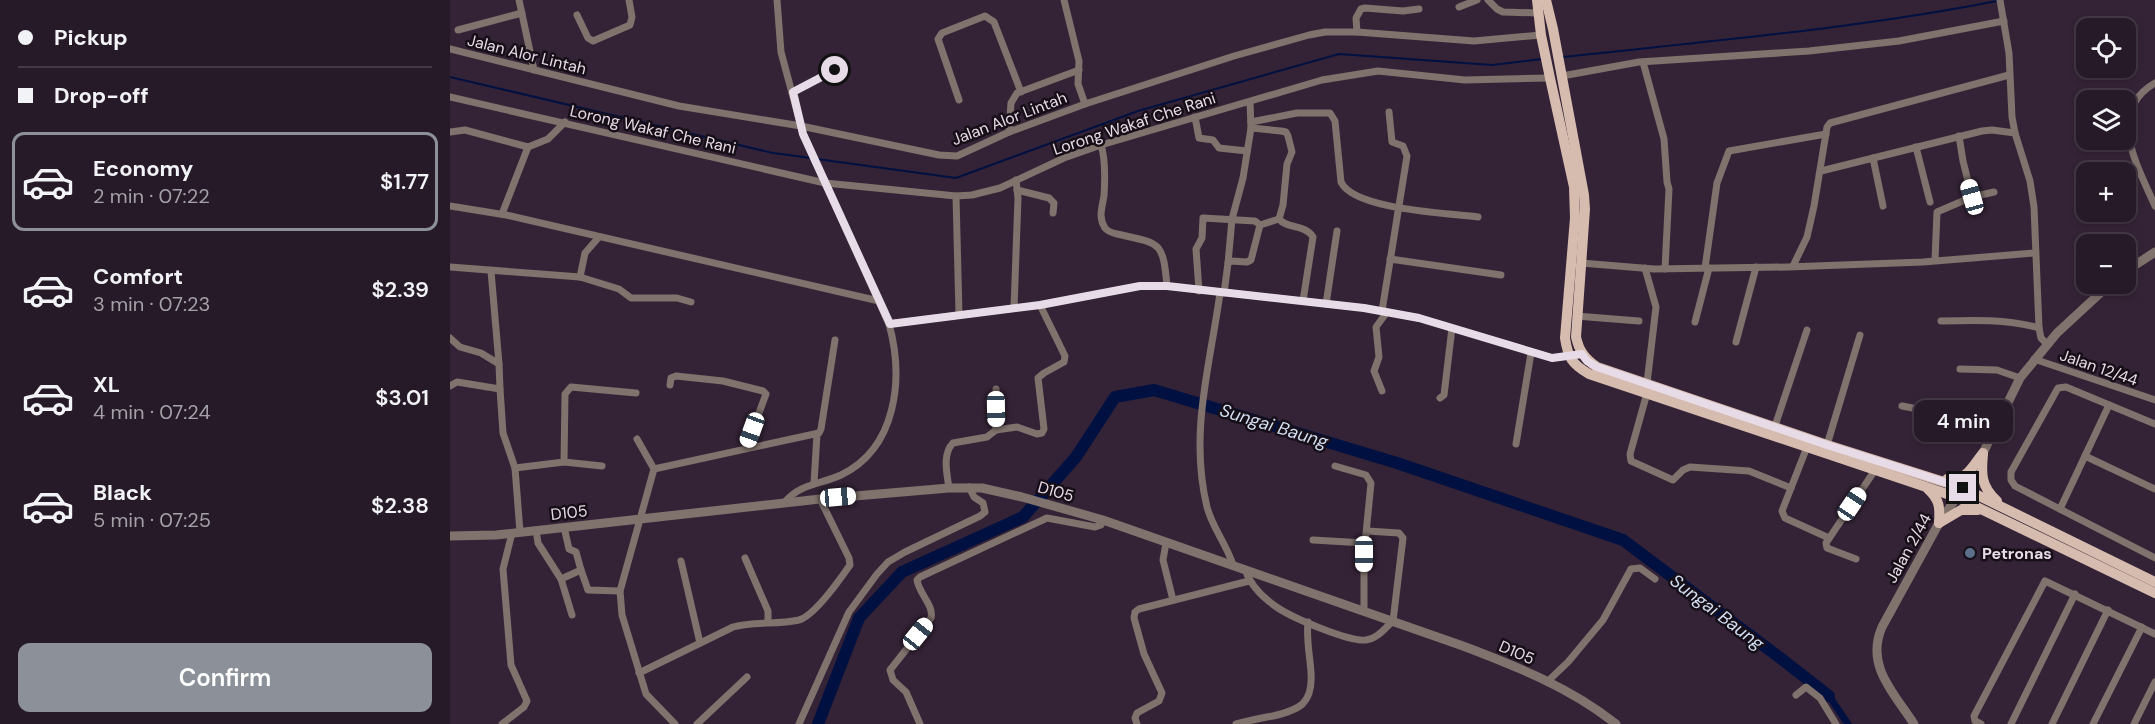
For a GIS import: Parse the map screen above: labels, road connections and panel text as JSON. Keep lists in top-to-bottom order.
{
  "streets": {
    "street": [
      "Jalan Alor Lintah",
      "Lorong Wakaf Che Rani",
      "Jalan 12/44",
      "D105",
      "Jalan 2/44"
    ]
  },
  "crossings": [
    ["Jalan 12/44", "Jalan 2/44"]
  ],
  "water": ["Sungai Baung"],
  "places": ["Petronas"],
  "page": {
    "banner": ["Pickup", "Drop-off"],
    "map_buttons": ["+", "−"],
    "list": [
      {
        "name": "Economy",
        "note": "2 min · 07:22",
        "value": "$1.77"
      },
      {
        "name": "Comfort",
        "note": "3 min · 07:23",
        "value": "$2.39"
      },
      {
        "name": "XL",
        "note": "4 min · 07:24",
        "value": "$3.01"
      },
      {
        "name": "Black",
        "note": "5 min · 07:25",
        "value": "$2.38"
      }
    ],
    "bubble": "4 min",
    "buttons": "Confirm"
  }
}
